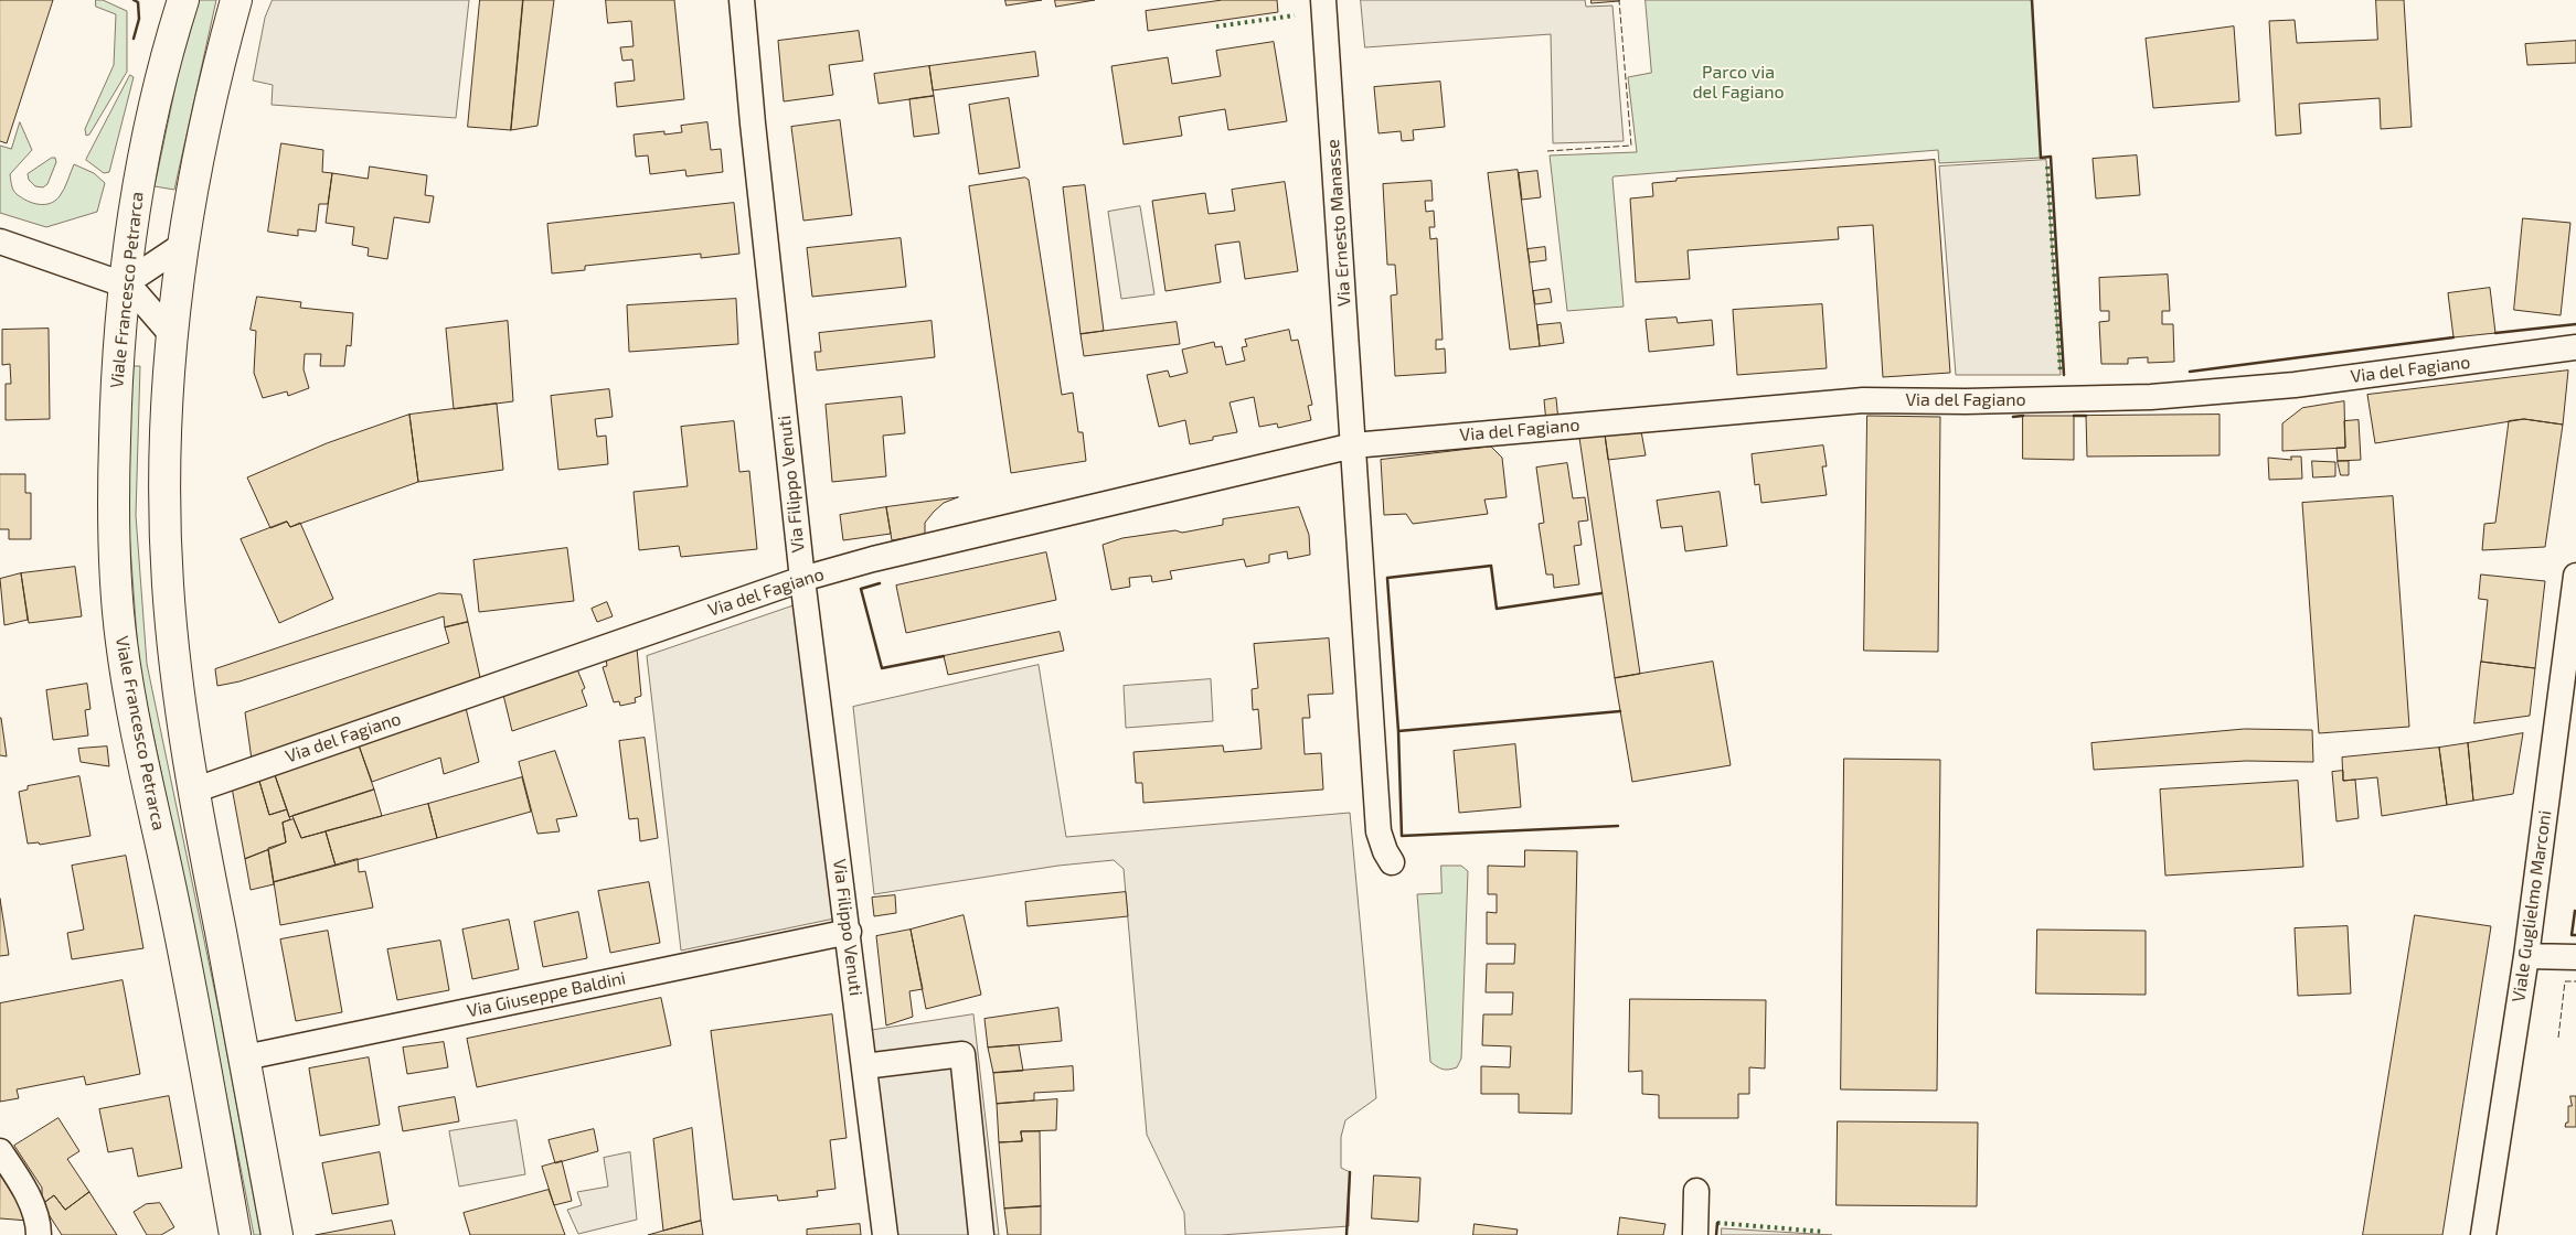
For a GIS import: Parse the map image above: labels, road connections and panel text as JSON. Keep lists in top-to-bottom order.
{
  "streets": {
    "main road": ["Viale Francesco Petrarca"],
    "street": [
      "Via Ernesto Manasse",
      "Via del Fagiano",
      "Via Filippo Venuti",
      "Viale Guglielmo Marconi",
      "Via Giuseppe Baldini"
    ]
  },
  "crossings": [
    ["Via Ernesto Manasse", "Via del Fagiano"],
    ["Via del Fagiano", "Via Filippo Venuti"],
    ["Via Filippo Venuti", "Via Giuseppe Baldini"]
  ],
  "parks": ["Parco via del Fagiano"]
}
